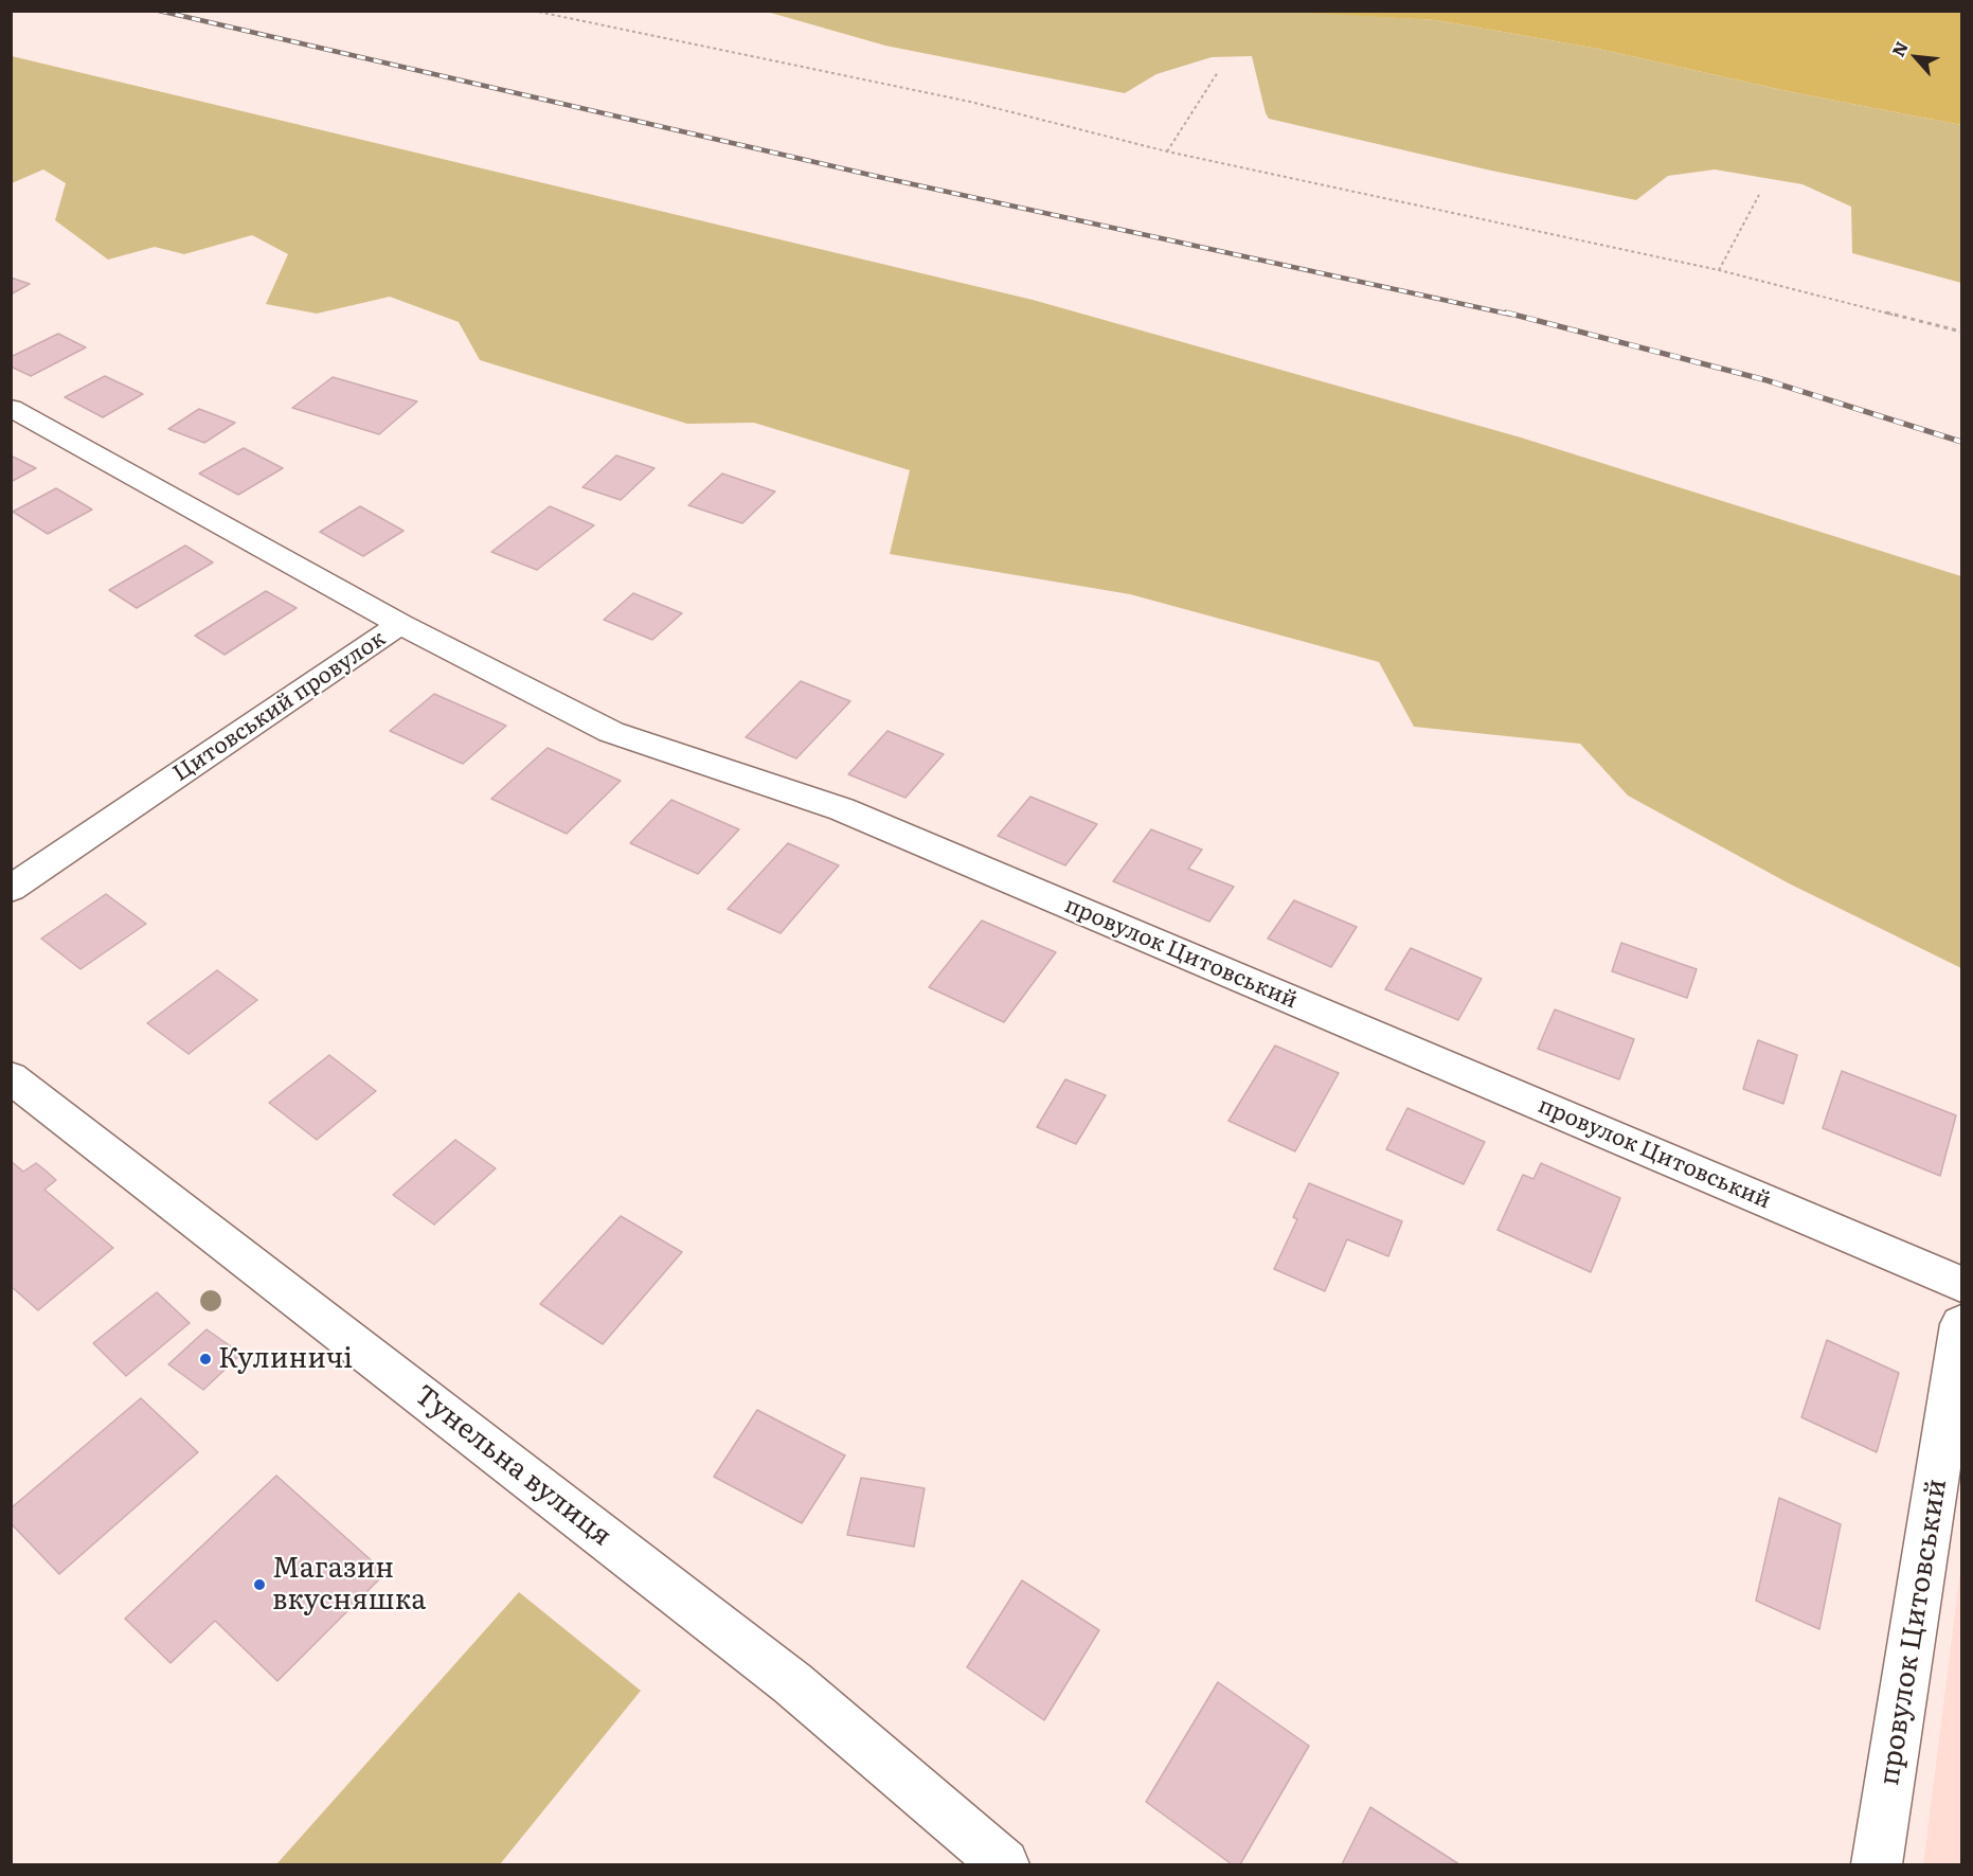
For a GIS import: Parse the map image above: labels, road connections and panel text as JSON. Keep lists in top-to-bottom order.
{
  "streets": {
    "street": ["Цитовський провулок", "провулок Цитовський", "Тунельна вулиця"]
  },
  "crossings": [
    ["Цитовський провулок", "провулок Цитовський"]
  ],
  "places": ["Кулиничі", "Магазин вкусняшка"],
  "north": "top left"
}
